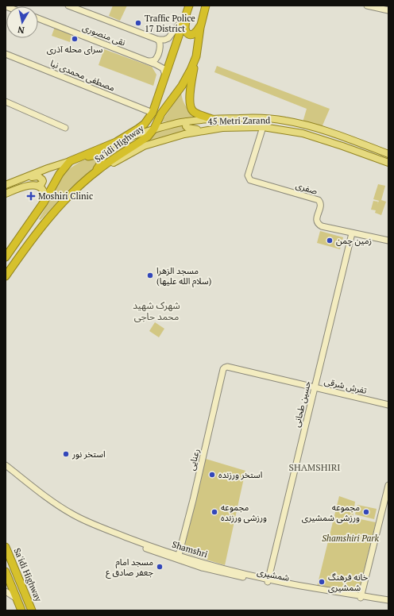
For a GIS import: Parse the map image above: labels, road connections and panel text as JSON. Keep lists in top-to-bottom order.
{
  "streets": {
    "highway": ["Sa'idi Highway"],
    "main road": ["45 Metri Zarand"],
    "street": [
      "نقی منصوری",
      "مصطفی محمدی نیا",
      "صفری",
      "تفرش شرقی",
      "حسین طحانی",
      "رعنایی",
      "Shamshri",
      "شمشیری"
    ]
  },
  "crossings": [
    ["نقی منصوری", "Sa'idi Highway"],
    ["مصطفی محمدی نیا", "Sa'idi Highway"],
    ["45 Metri Zarand", "Sa'idi Highway"],
    ["45 Metri Zarand", "صفری"],
    ["صفری", "حسین طحانی"],
    ["تفرش شرقی", "حسین طحانی"],
    ["تفرش شرقی", "رعنایی"],
    ["حسین طحانی", "شمشیری"],
    ["رعنایی", "Shamshri"],
    ["Shamshri", "شمشیری"]
  ],
  "districts": ["شهرک شهید محمد حاجی", "SHAMSHIRI"],
  "parks": ["Shamshiri Park"],
  "places": {
    "other": [
      "Traffic Police 17 District",
      "سرای محله آذری",
      "زمین چمن",
      "مسجد الزهرا (سلام الله علیها)",
      "استخر نور",
      "استخر ورزنده",
      "مجموعه ورزشی ورزنده",
      "مجموعه ورزشی شمشیری",
      "مسجد امام جعفر صادق ع",
      "خانه فرهنگ شمشیری"
    ],
    "health": ["Moshiri Clinic"]
  },
  "north": "bottom"
}
